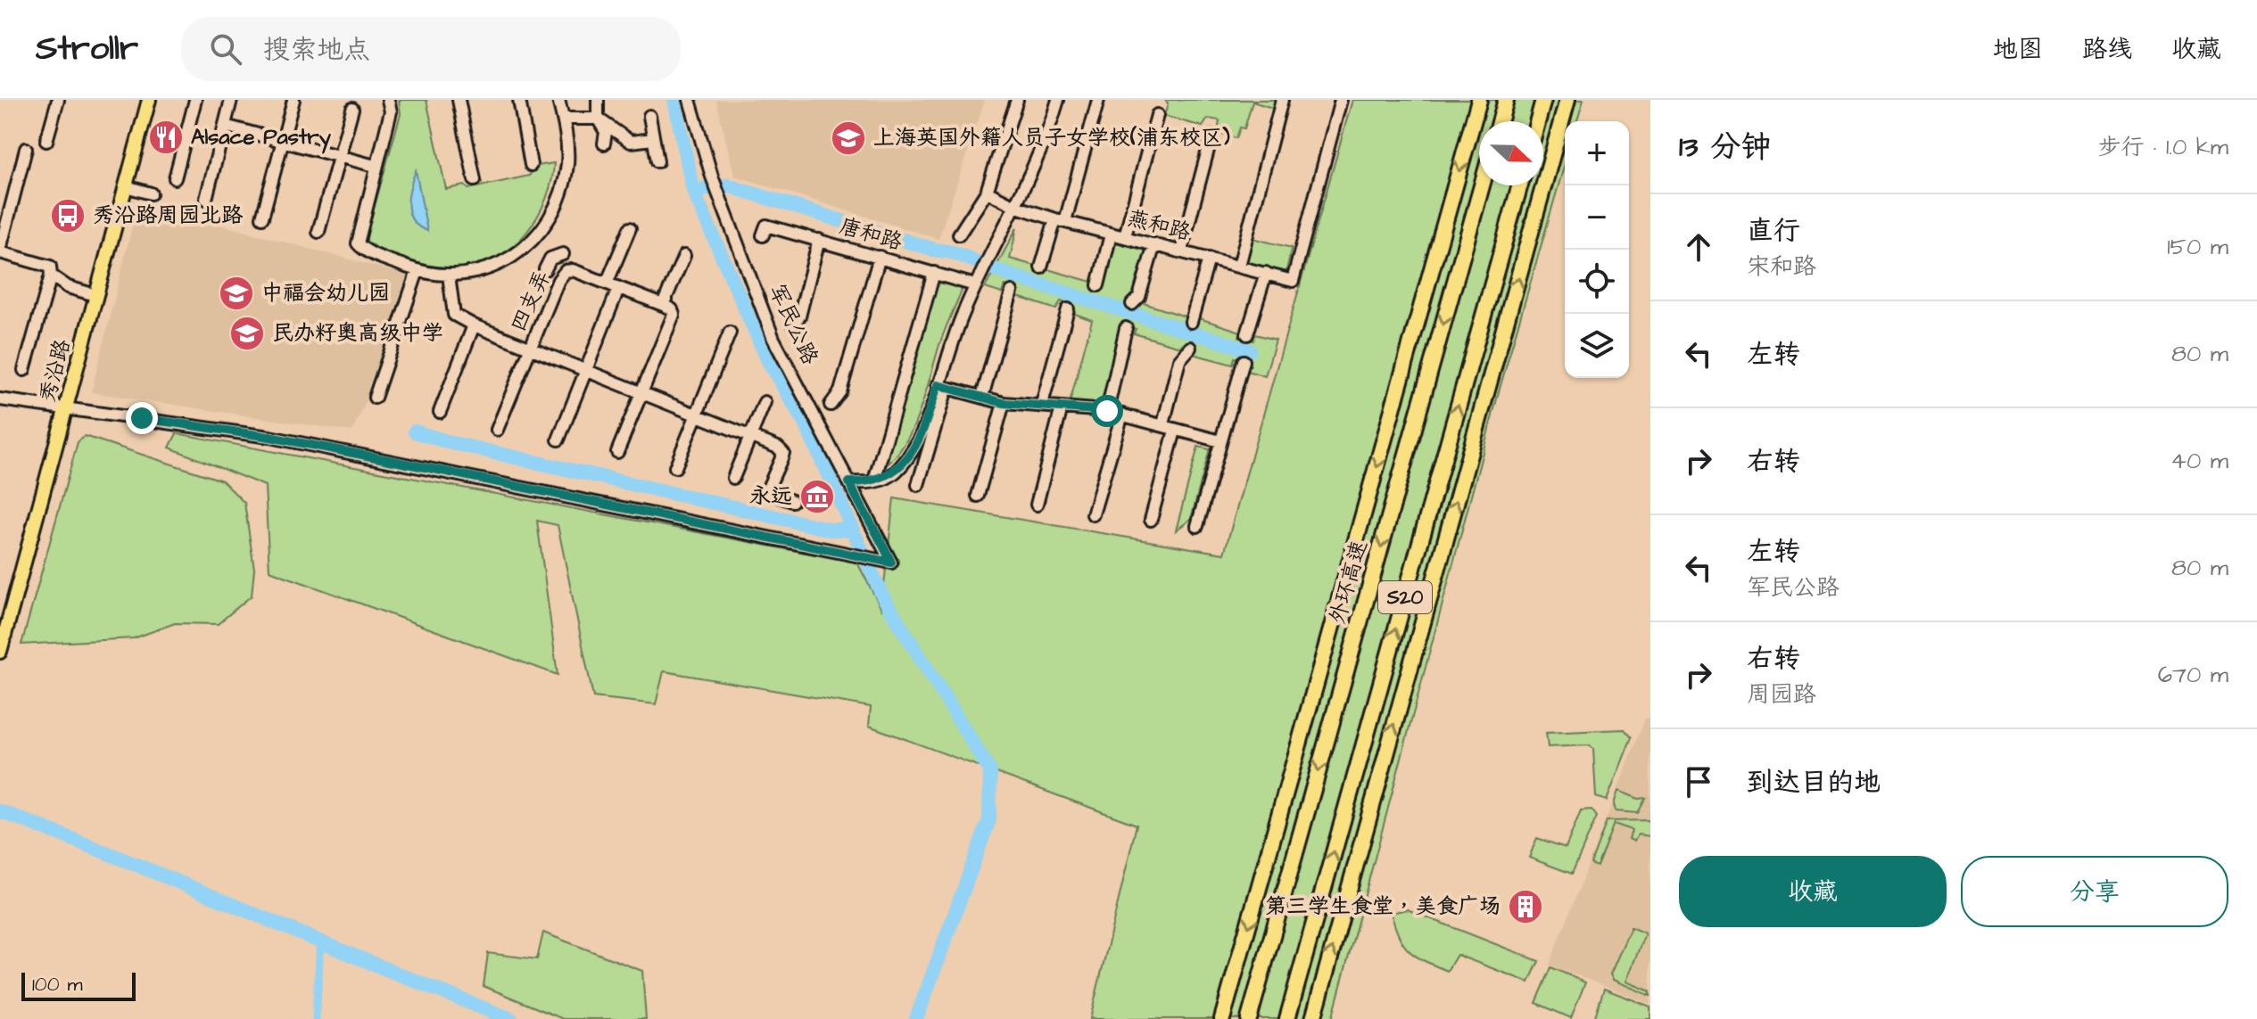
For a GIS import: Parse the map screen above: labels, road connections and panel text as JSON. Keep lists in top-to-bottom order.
{
  "streets": {
    "highway": ["外环高速", "S20"],
    "main road": ["秀沿路"],
    "street": [
      "燕和路",
      "唐和路",
      "四支弄",
      "军民公路"
    ]
  },
  "crossings": [
    ["军民公路", "秀沿路"]
  ],
  "places": {
    "restaurant": ["Alsace Pastry"],
    "school or university": ["上海英国外籍人员子女学校(浦东校区)", "中福会幼儿园", "民办籽奥高级中学"],
    "bus stop": ["秀沿路周园北路"],
    "museum": ["永远"],
    "building": ["第三学生食堂，美食广场"]
  },
  "scale_bar": "100 m",
  "north": "right",
  "page": {
    "header": "Strollr",
    "search": "搜索地点",
    "nav": ["地图", "路线", "收藏"],
    "heading": ["13 分钟", "步行 · 1.0 km"],
    "map_buttons": ["+", "−"],
    "list": [
      ["直行", "宋和路", "150 m"],
      ["左转", "80 m"],
      ["右转", "40 m"],
      ["左转", "军民公路", "80 m"],
      ["右转", "周园路", "670 m"],
      "到达目的地"
    ],
    "buttons": ["收藏", "分享"],
    "scale": "100 m"
  }
}
